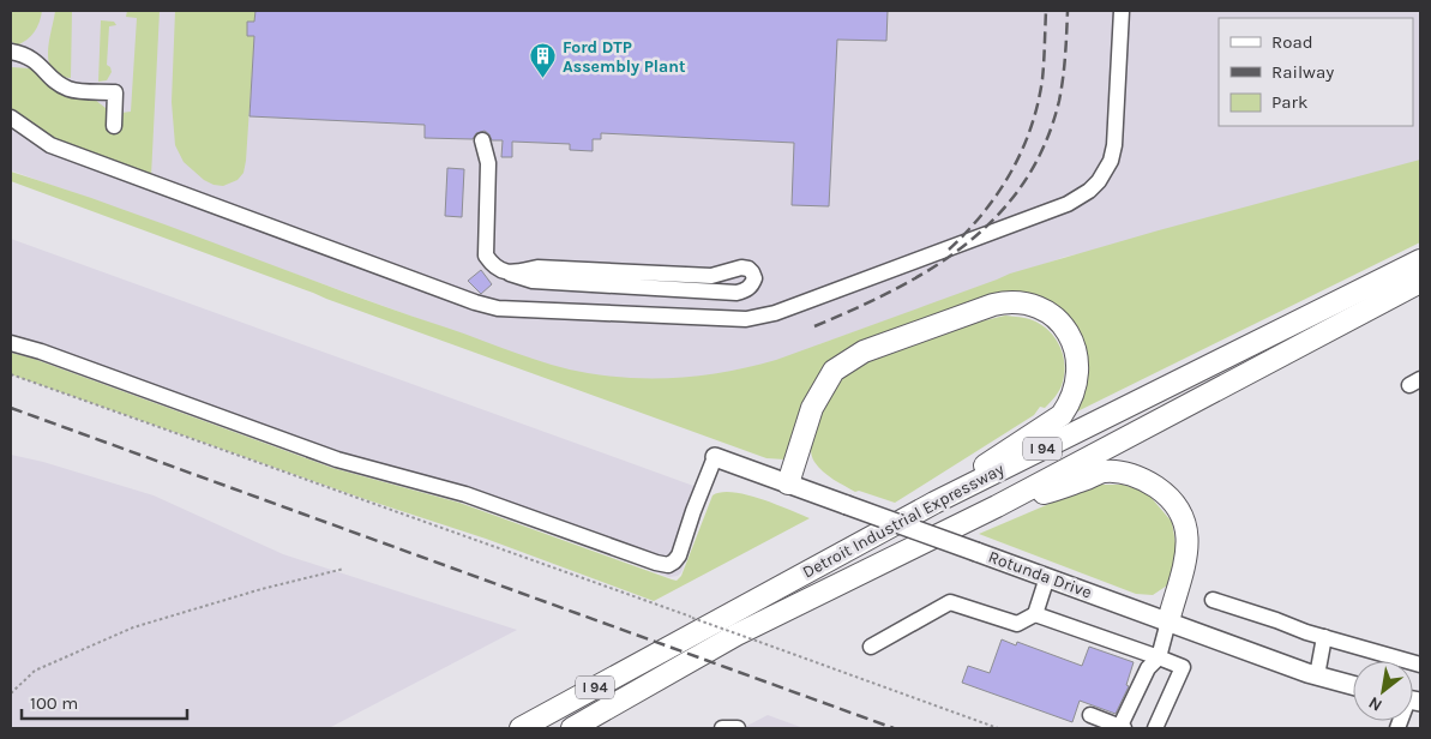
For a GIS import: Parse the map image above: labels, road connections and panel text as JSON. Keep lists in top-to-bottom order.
{
  "streets": {
    "highway": ["I 94", "Detroit Industrial Expressway"],
    "main road": ["Rotunda Drive"]
  },
  "places": {
    "building": ["Ford DTP Assembly Plant"]
  },
  "legend": ["Road", "Railway", "Park"],
  "scale_bar": "100 m",
  "north": "bottom left"
}
